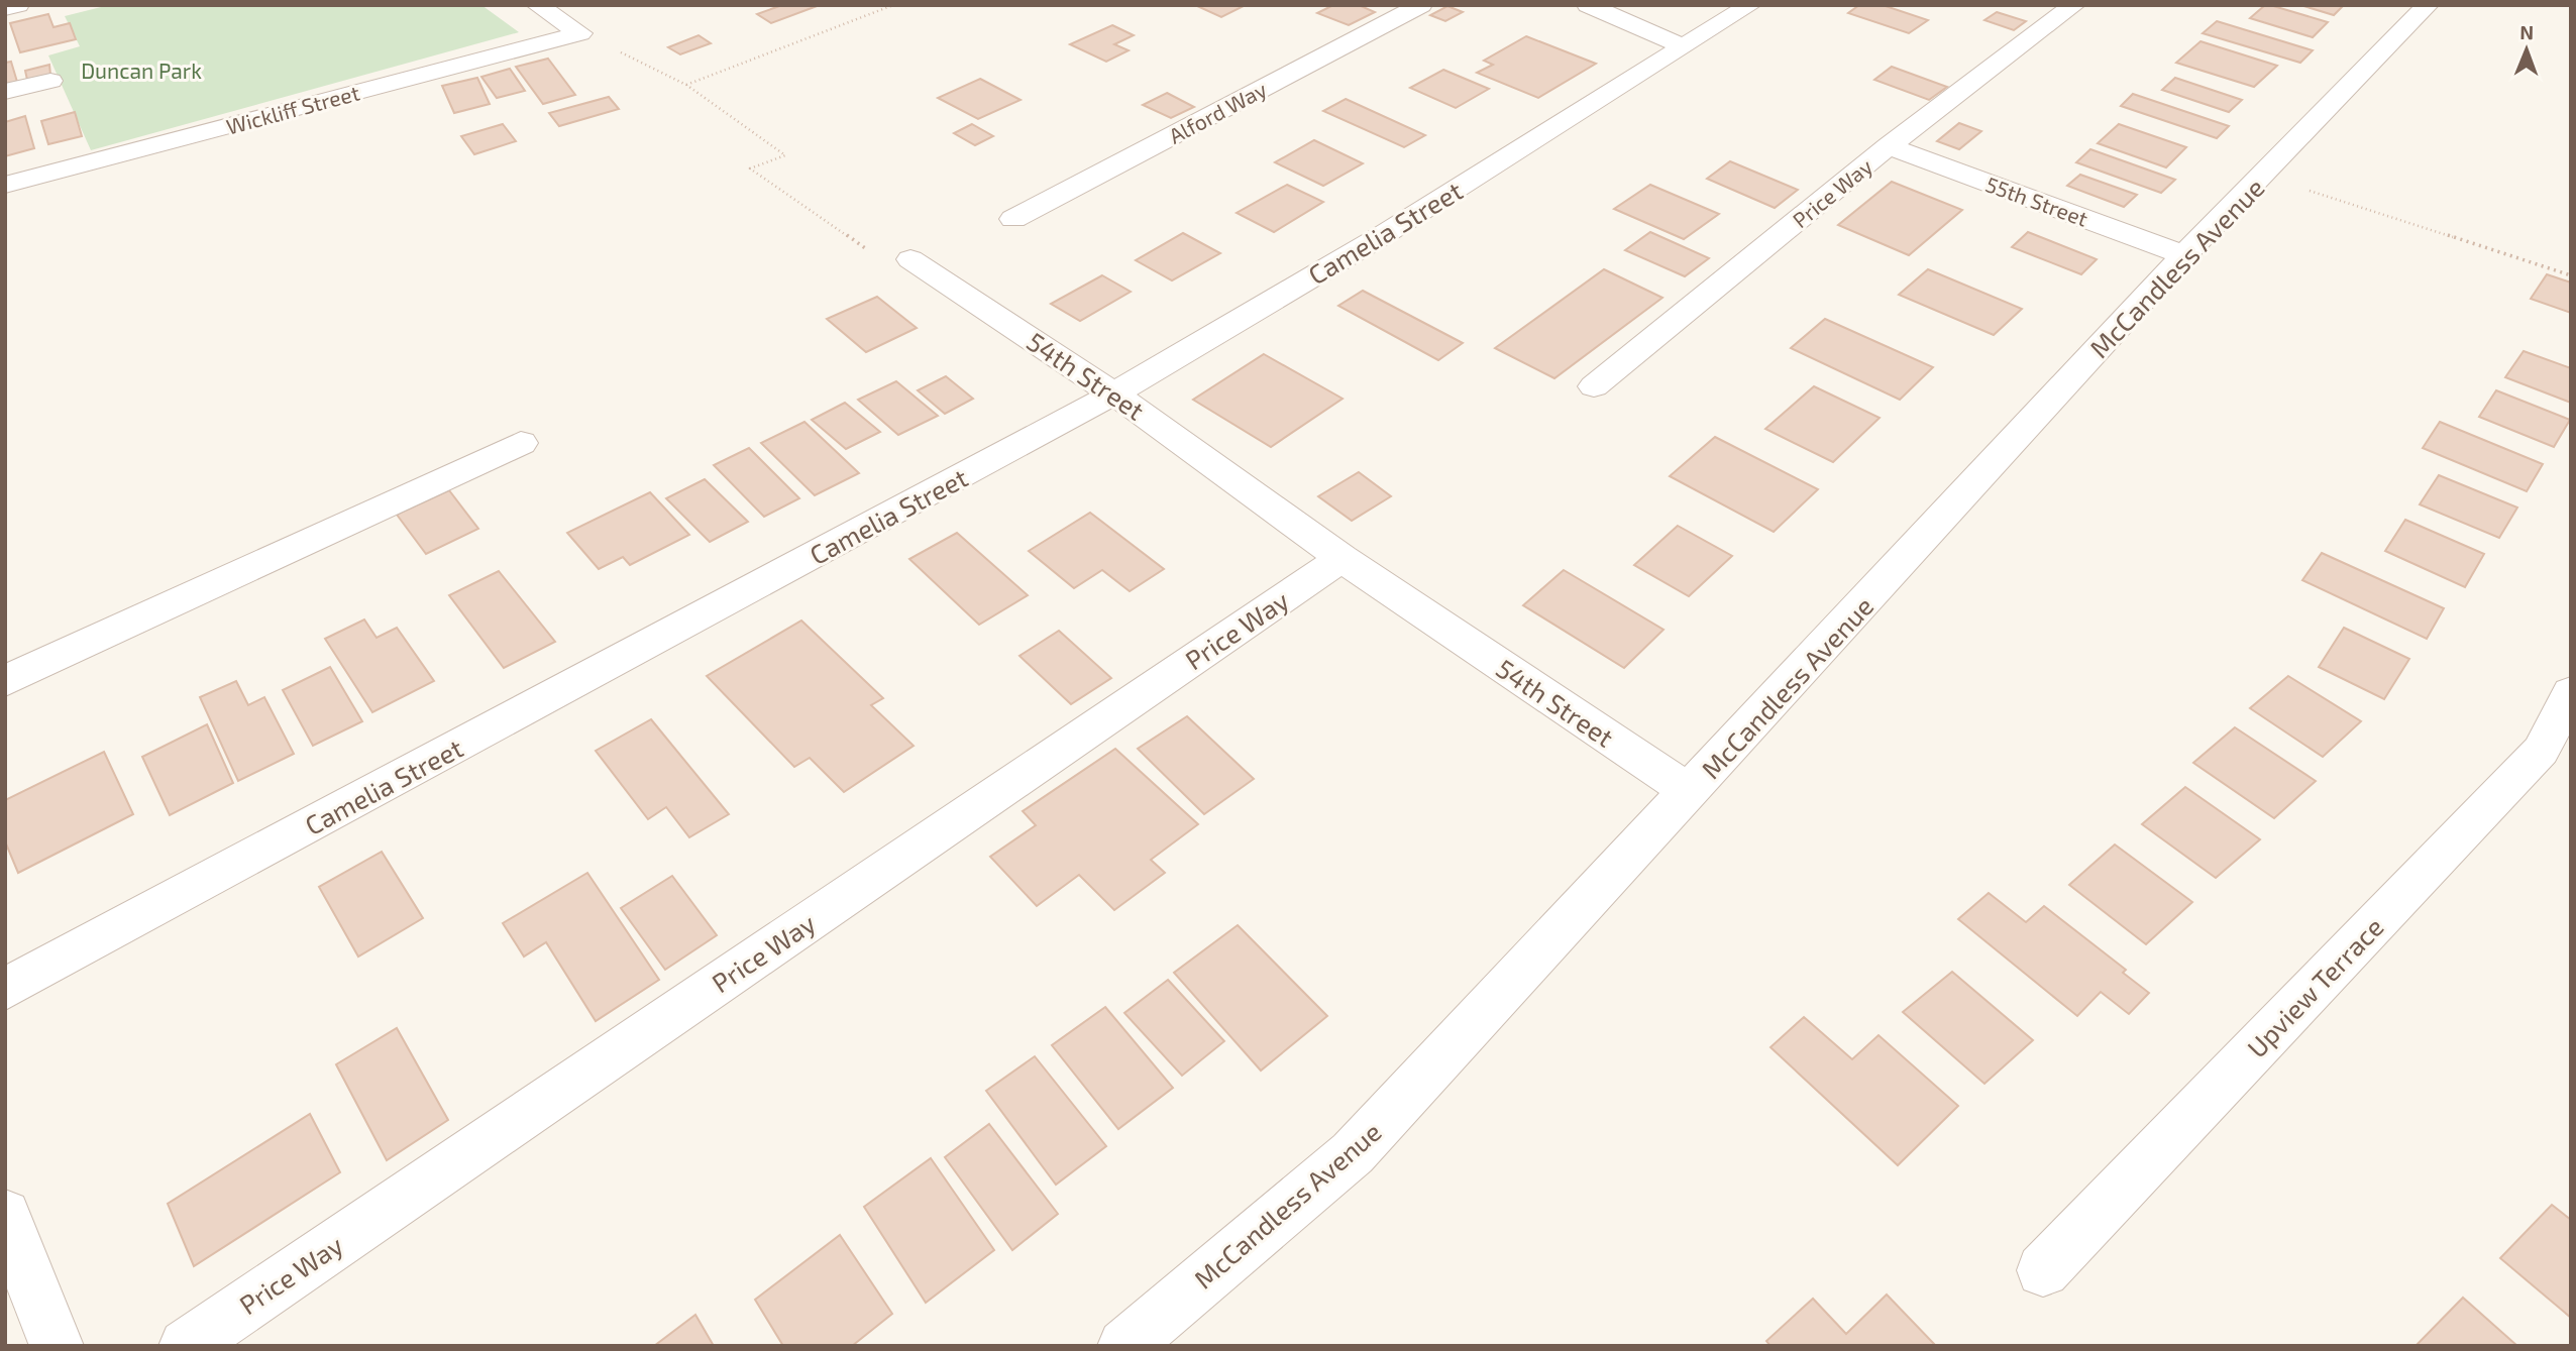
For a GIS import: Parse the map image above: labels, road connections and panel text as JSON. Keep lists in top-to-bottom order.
{
  "streets": {
    "street": [
      "Wickliff Street",
      "Alford Way",
      "Price Way",
      "55th Street",
      "Camelia Street",
      "McCandless Avenue",
      "54th Street",
      "Upview Terrace"
    ]
  },
  "crossings": [
    ["Price Way", "55th Street"],
    ["Price Way", "54th Street"],
    ["55th Street", "McCandless Avenue"],
    ["Camelia Street", "54th Street"],
    ["McCandless Avenue", "54th Street"]
  ],
  "parks": ["Duncan Park"],
  "north": "top"
}
